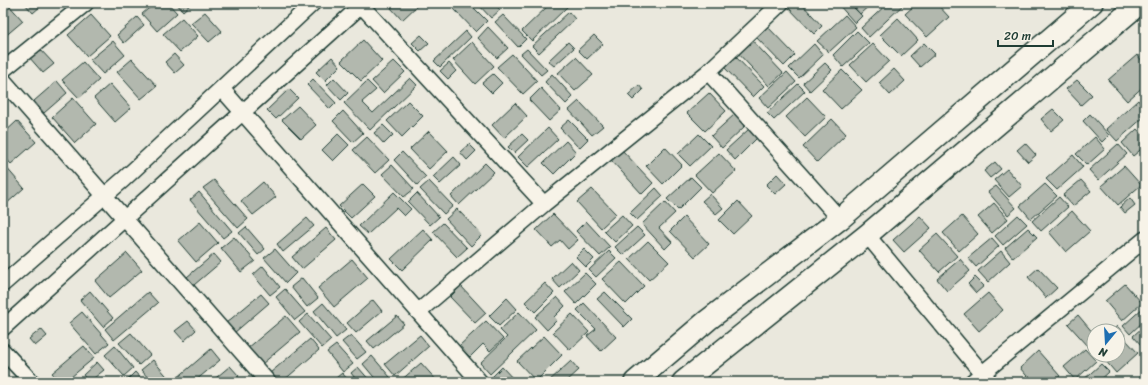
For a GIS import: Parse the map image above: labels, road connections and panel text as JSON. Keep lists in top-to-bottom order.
{
  "scale_bar": "20 m",
  "north": "bottom"
}
